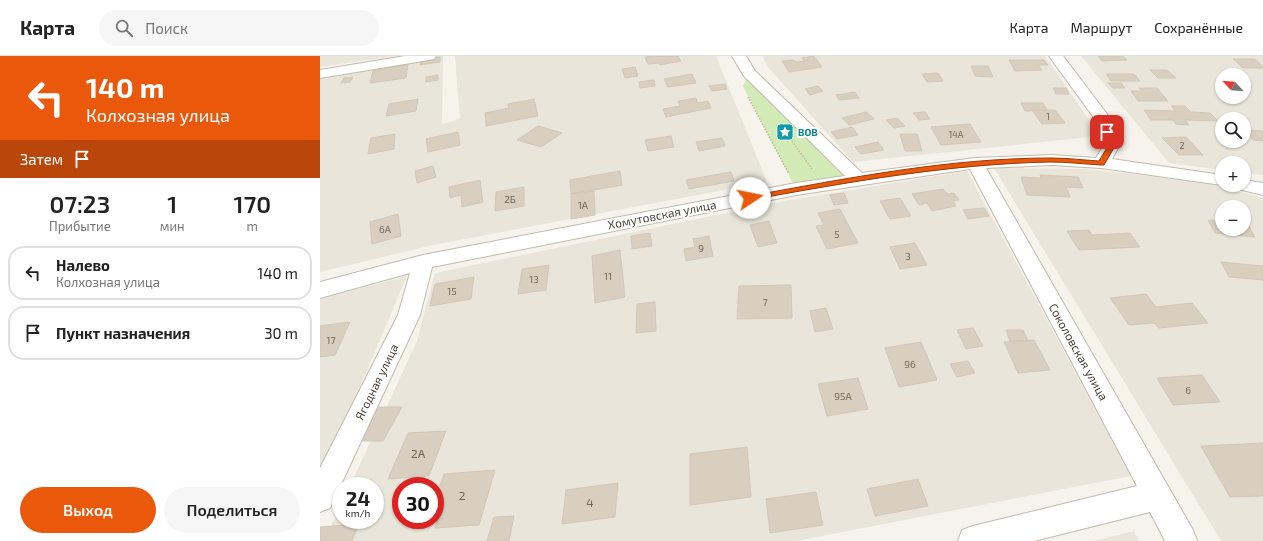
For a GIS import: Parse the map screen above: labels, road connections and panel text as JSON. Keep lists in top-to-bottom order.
{
  "streets": {
    "street": ["Хомутовская улица", "Соколовская улица", "Ягодная улица"]
  },
  "crossings": [
    ["Хомутовская улица", "Соколовская улица"],
    ["Хомутовская улица", "Ягодная улица"]
  ],
  "places": {
    "place": ["ВОВ"]
  },
  "house_numbers": [
    "1",
    "14А",
    "2",
    "2Б",
    "1А",
    "6А",
    "5",
    "9",
    "3",
    "11",
    "13",
    "15",
    "7",
    "17",
    "96",
    "6",
    "95А",
    "2А",
    "2",
    "4"
  ],
  "north": "top left",
  "page": {
    "header": "Карта",
    "search": "Поиск",
    "nav": ["Карта", "Маршрут", "Сохранённые"],
    "turn": ["140 m", "Колхозная улица"],
    "map_buttons": ["+", "−"],
    "then": "Затем",
    "eta": [
      "07:23",
      "Прибытие",
      "1",
      "мин",
      "170",
      "m"
    ],
    "list": [
      {
        "name": "Налево",
        "note": "Колхозная улица",
        "value": "140 m"
      },
      {
        "name": "Пункт назначения",
        "value": "30 m"
      }
    ],
    "speed": "24 km/h",
    "limit": "30",
    "buttons": ["Выход", "Поделиться"]
  }
}
